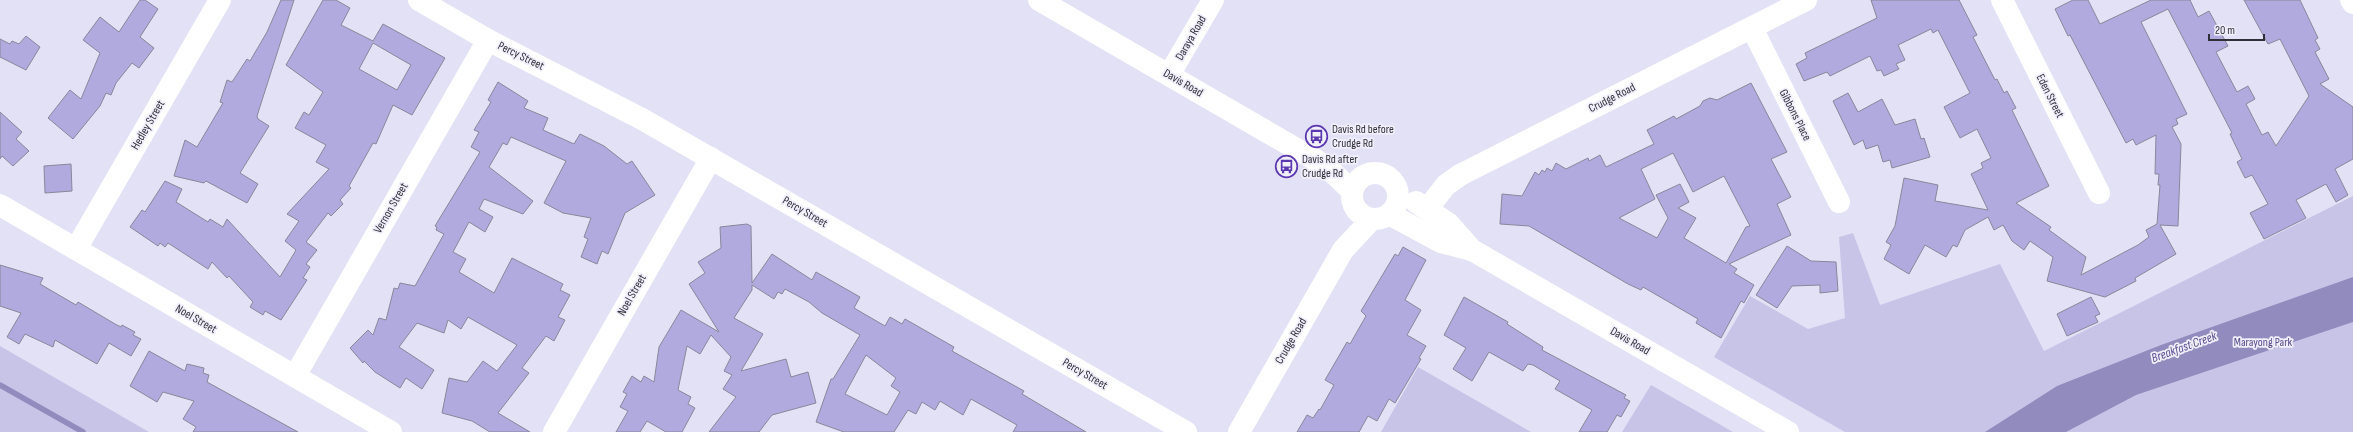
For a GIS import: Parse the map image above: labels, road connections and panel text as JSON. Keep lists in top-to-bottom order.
{
  "streets": {
    "street": [
      "Daraya Road",
      "Percy Street",
      "Davis Road",
      "Eden Street",
      "Crudge Road",
      "Gibbons Place",
      "Hedley Street",
      "Vernon Street",
      "Noel Street"
    ]
  },
  "crossings": [
    ["Daraya Road", "Davis Road"],
    ["Percy Street", "Vernon Street"],
    ["Percy Street", "Noel Street"],
    ["Davis Road", "Crudge Road"],
    ["Crudge Road", "Gibbons Place"],
    ["Hedley Street", "Noel Street"],
    ["Vernon Street", "Noel Street"]
  ],
  "water": ["Breakfast Creek"],
  "parks": ["Marayong Park"],
  "places": {
    "bus stop": ["Davis Rd before Crudge Rd", "Davis Rd after Crudge Rd"]
  },
  "scale_bar": "20 m"
}
